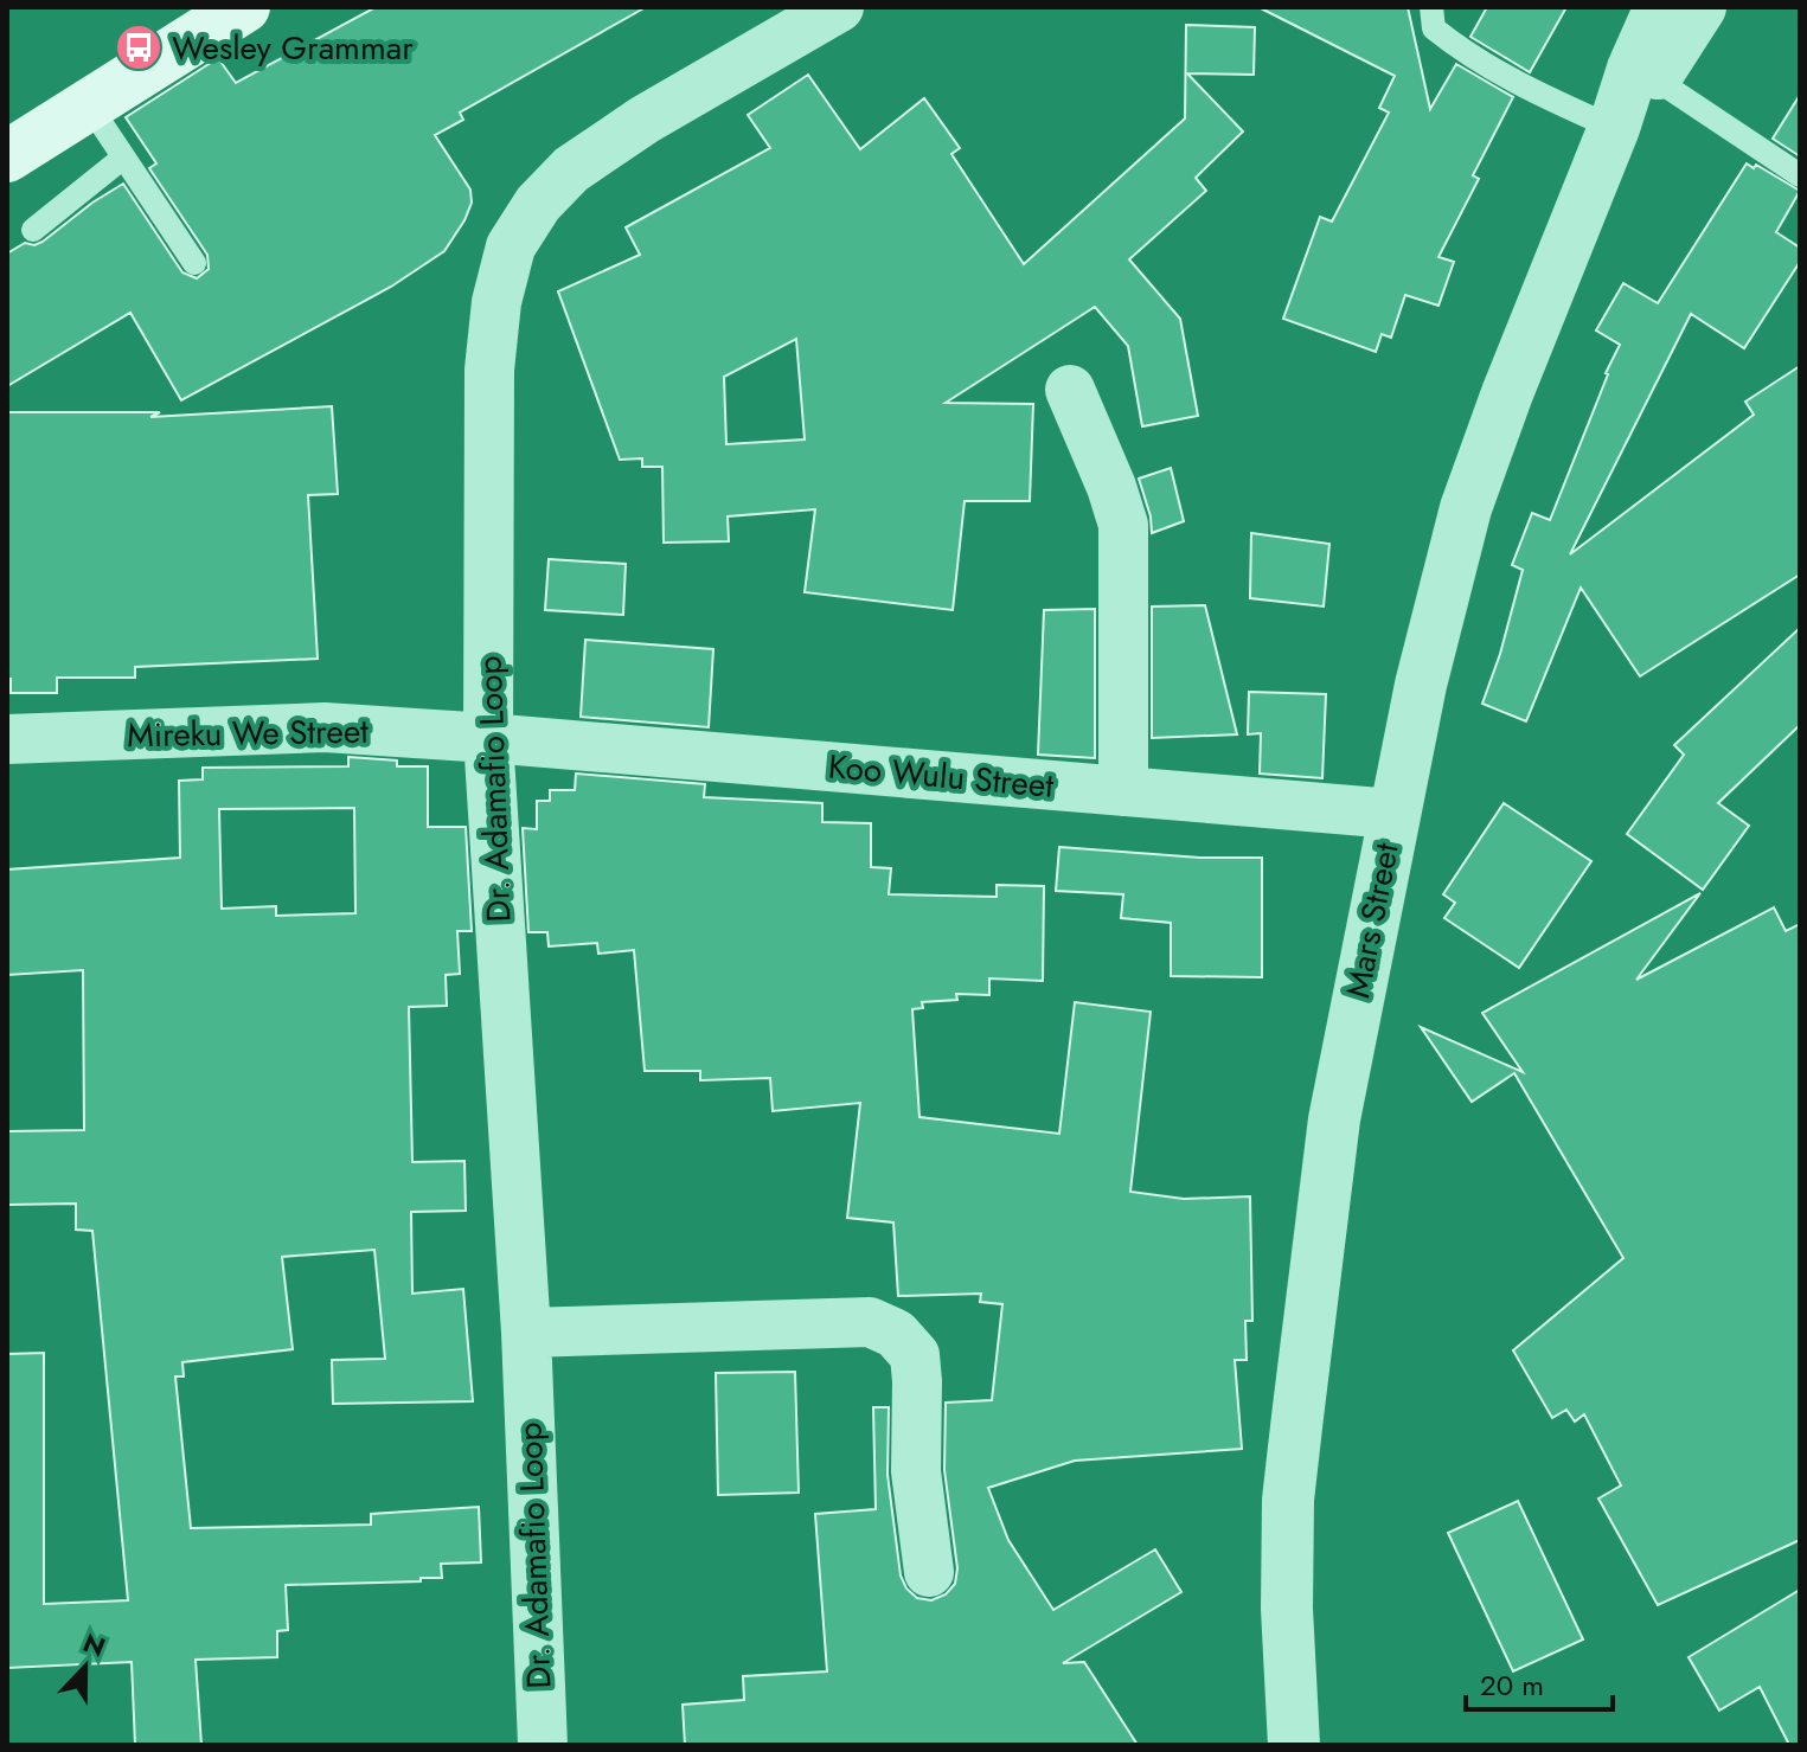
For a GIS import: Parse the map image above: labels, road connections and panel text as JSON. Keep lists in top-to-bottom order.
{
  "streets": {
    "street": [
      "Mireku We Street",
      "Koo Wulu Street",
      "Dr. Adamafio Loop",
      "Mars Street"
    ]
  },
  "crossings": [
    ["Mireku We Street", "Koo Wulu Street"],
    ["Mireku We Street", "Dr. Adamafio Loop"],
    ["Koo Wulu Street", "Dr. Adamafio Loop"],
    ["Koo Wulu Street", "Mars Street"]
  ],
  "places": {
    "bus stop": ["Wesley Grammar"]
  },
  "scale_bar": "20 m",
  "north": "top"
}
